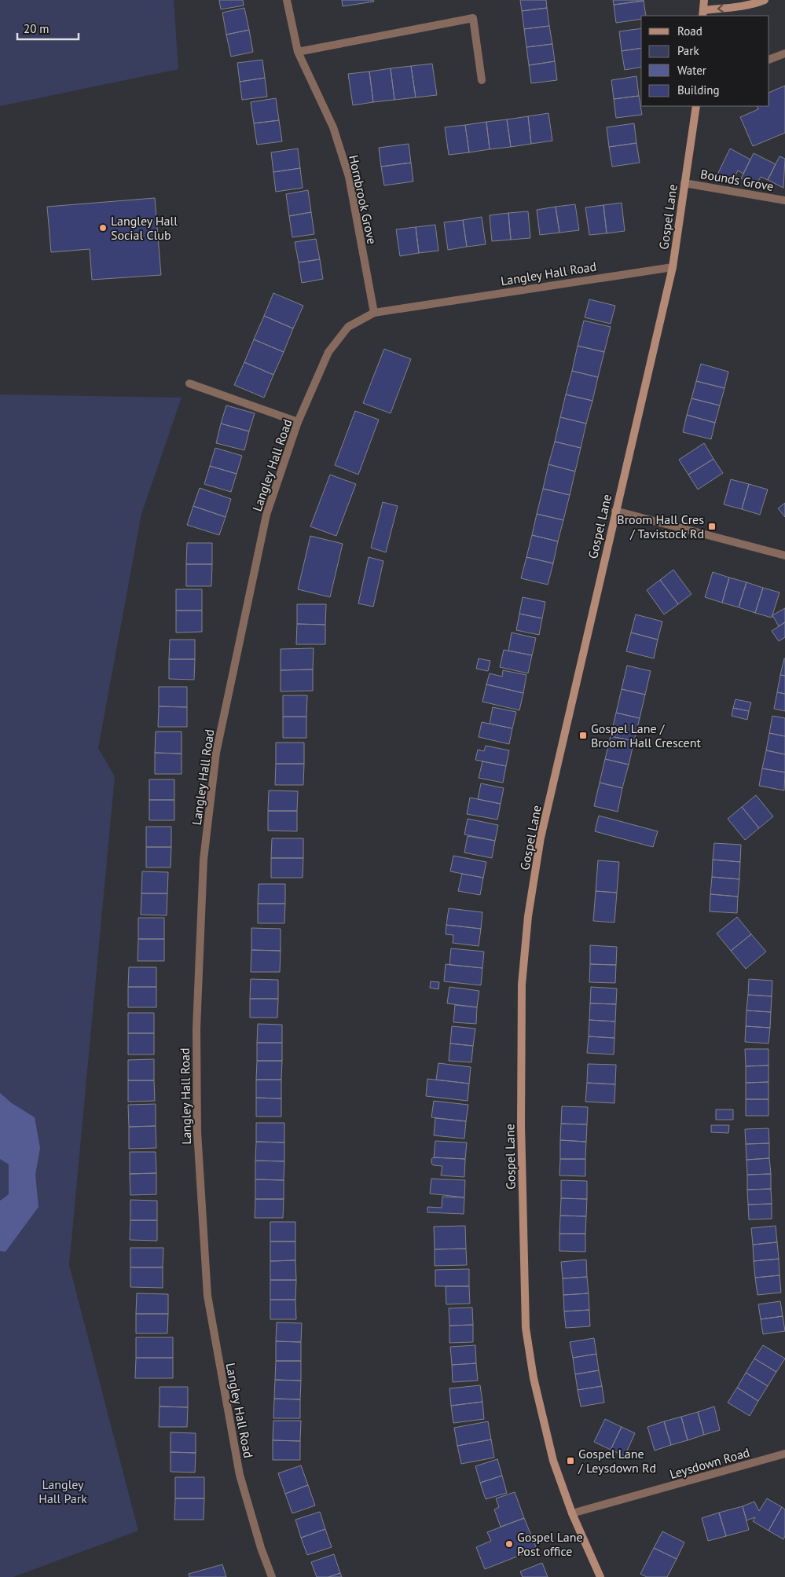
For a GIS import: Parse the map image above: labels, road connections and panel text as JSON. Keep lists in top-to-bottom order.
{
  "streets": {
    "street": [
      "Bounds Grove",
      "Hornbrook Grove",
      "Gospel Lane",
      "Langley Hall Road",
      "Leysdown Road"
    ]
  },
  "crossings": [
    ["Bounds Grove", "Gospel Lane"],
    ["Hornbrook Grove", "Langley Hall Road"],
    ["Gospel Lane", "Langley Hall Road"],
    ["Gospel Lane", "Leysdown Road"]
  ],
  "parks": ["Langley Hall Park"],
  "places": {
    "other": ["Langley Hall Social Club", "Gospel Lane Post office"],
    "transit": ["Broom Hall Cres / Tavistock Rd", "Gospel Lane / Broom Hall Crescent", "Gospel Lane / Leysdown Rd"]
  },
  "legend": [
    "Road",
    "Park",
    "Water",
    "Building"
  ],
  "scale_bar": "20 m"
}
